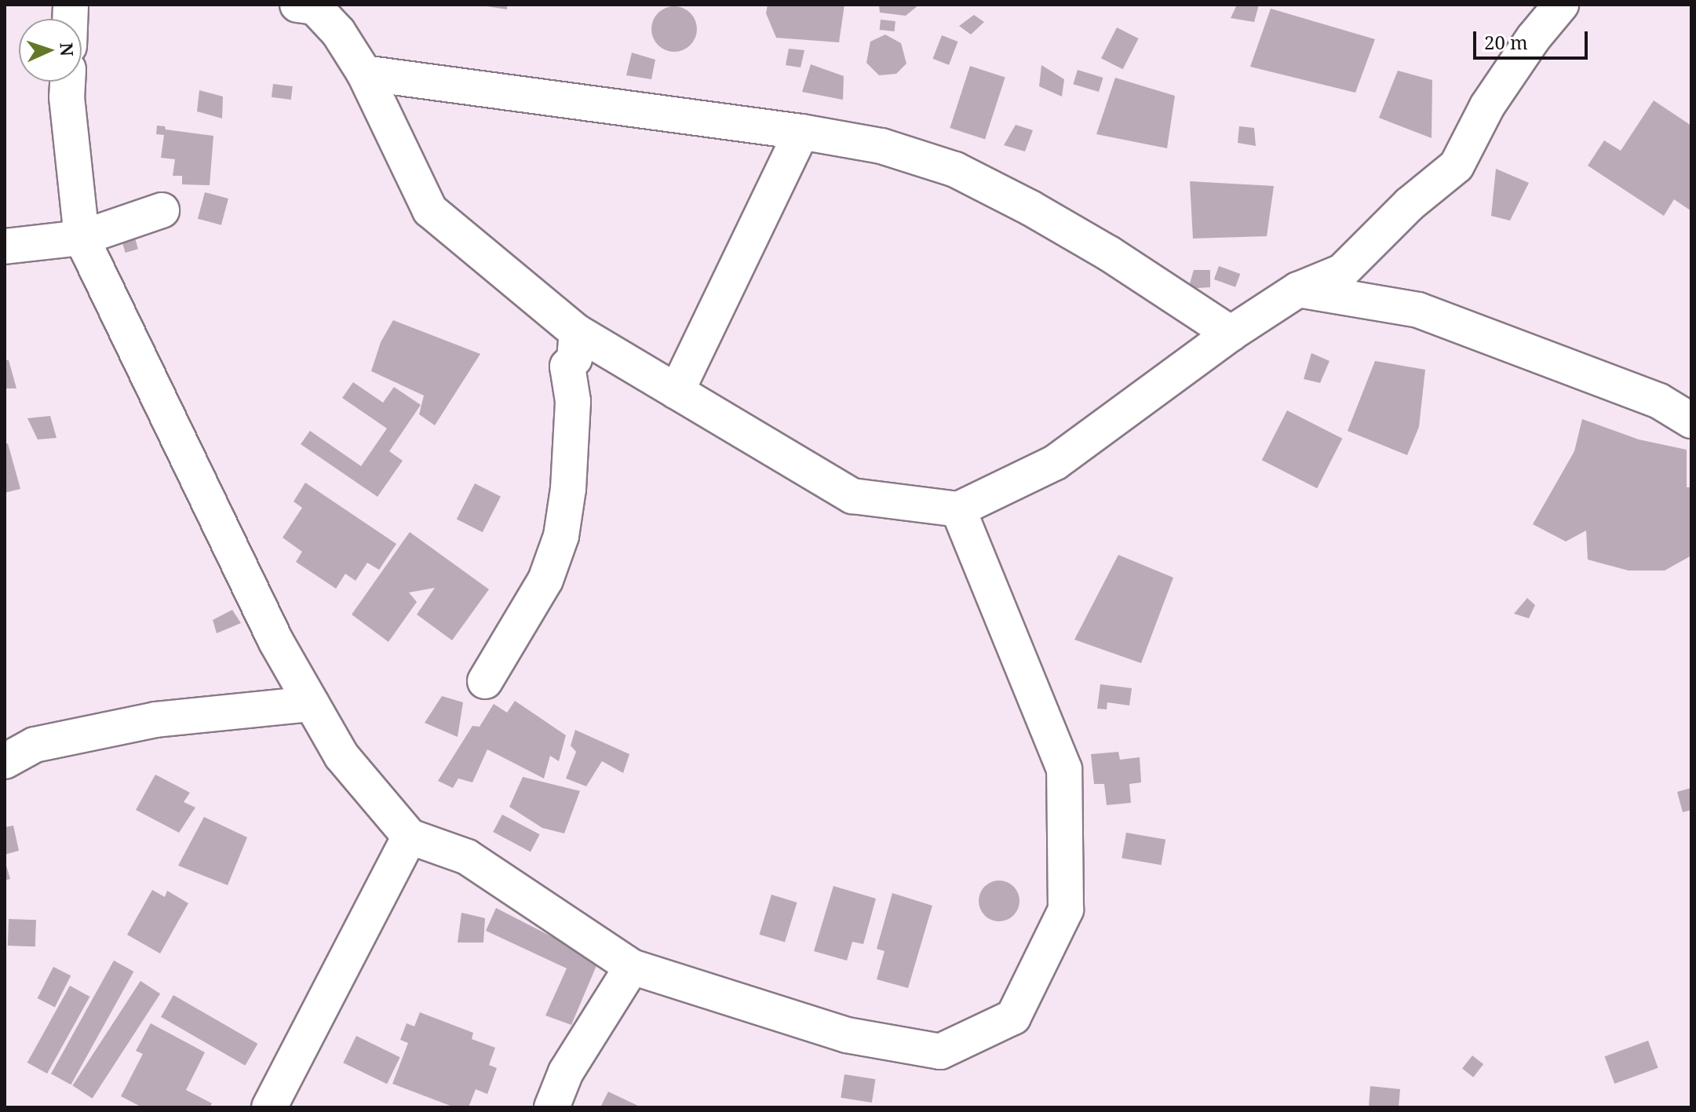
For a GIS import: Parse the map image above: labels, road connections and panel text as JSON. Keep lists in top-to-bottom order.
{
  "scale_bar": "20 m",
  "north": "right"
}
